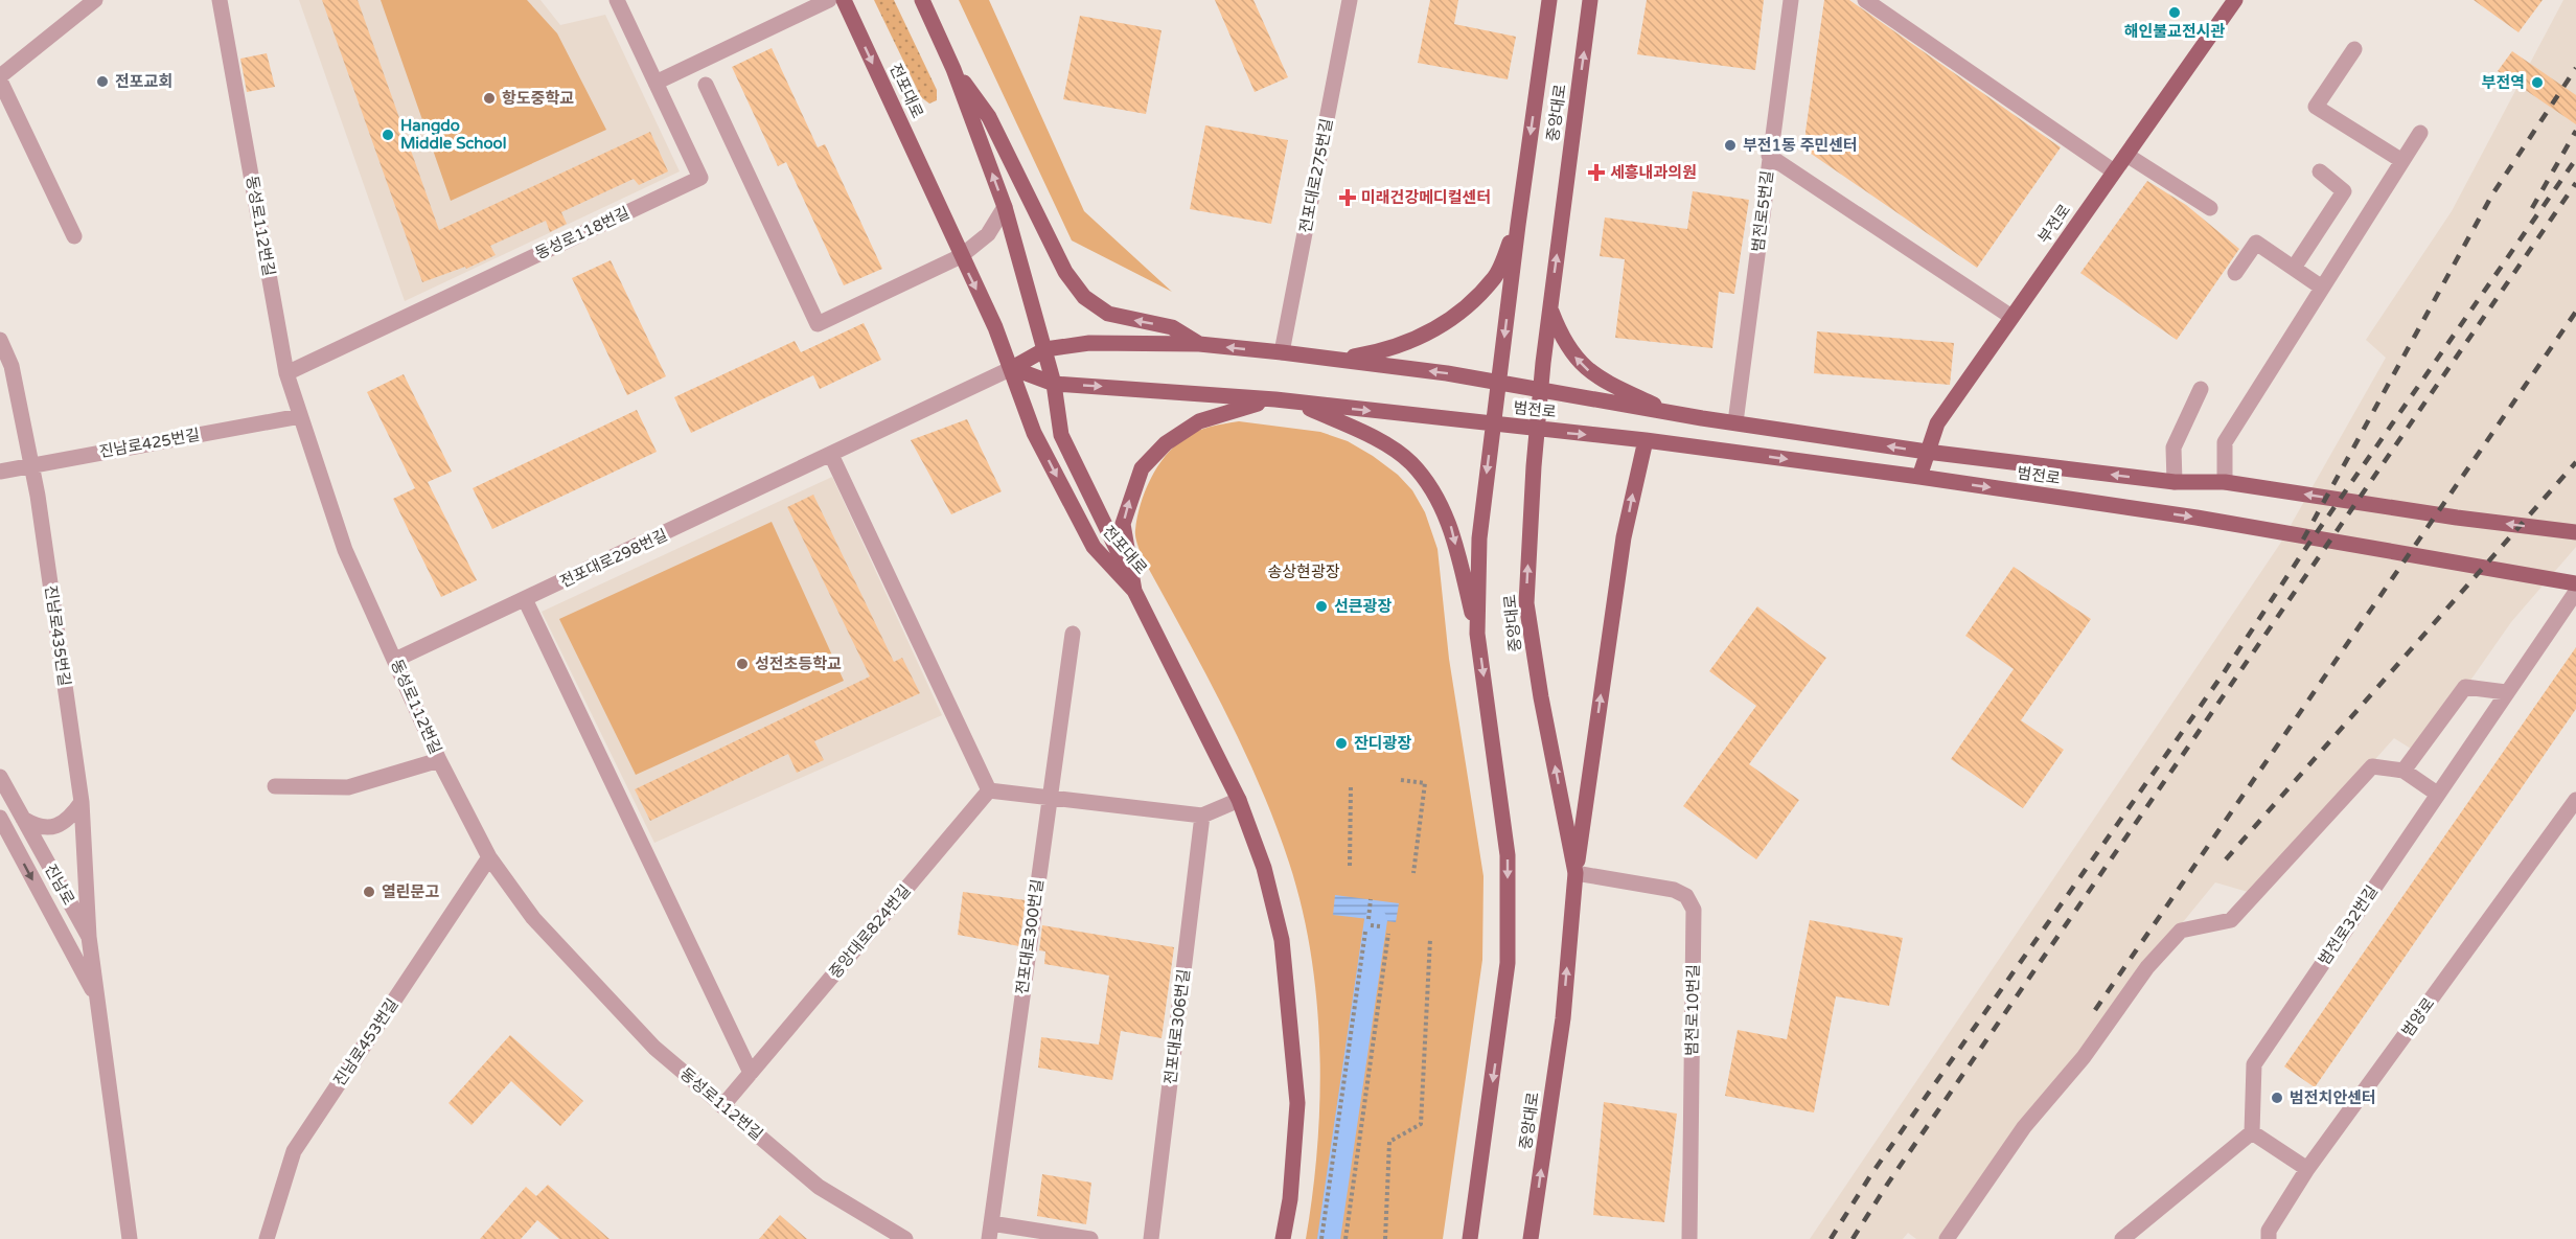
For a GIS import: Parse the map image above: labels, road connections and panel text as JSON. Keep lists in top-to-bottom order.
{
  "streets": {
    "main road": [
      "전포대로",
      "중앙대로",
      "부전로",
      "범전로"
    ],
    "street": [
      "전포대로275번길",
      "범전로5번길",
      "동성로112번길",
      "동성로118번길",
      "진남로425번길",
      "전포대로298번길",
      "진남로435번길",
      "진남로",
      "범전로32번길",
      "중앙대로824번길",
      "전포대로300번길",
      "범전로10번길",
      "범양로",
      "전포대로306번길",
      "진남로453번길"
    ]
  },
  "crossings": [
    ["전포대로", "전포대로298번길"],
    ["중앙대로", "범전로"],
    ["중앙대로", "범전로10번길"],
    ["범전로5번길", "범전로"],
    ["부전로", "범전로"],
    ["동성로112번길", "동성로118번길"],
    ["동성로112번길", "진남로425번길"],
    ["동성로112번길", "전포대로298번길"],
    ["동성로112번길", "중앙대로824번길"],
    ["동성로112번길", "진남로453번길"],
    ["진남로425번길", "진남로435번길"],
    ["진남로435번길", "진남로"]
  ],
  "parks": ["송상현광장"],
  "places": {
    "other": [
      "해인불교전시관",
      "전포교회",
      "부전역",
      "항도중학교",
      "Hangdo Middle School",
      "부전1동 주민센터",
      "선큰광장",
      "성전초등학교",
      "잔디광장",
      "열린문고",
      "범전치안센터"
    ],
    "health": ["세흥내과의원", "미래건강메디컬센터"]
  }
}
